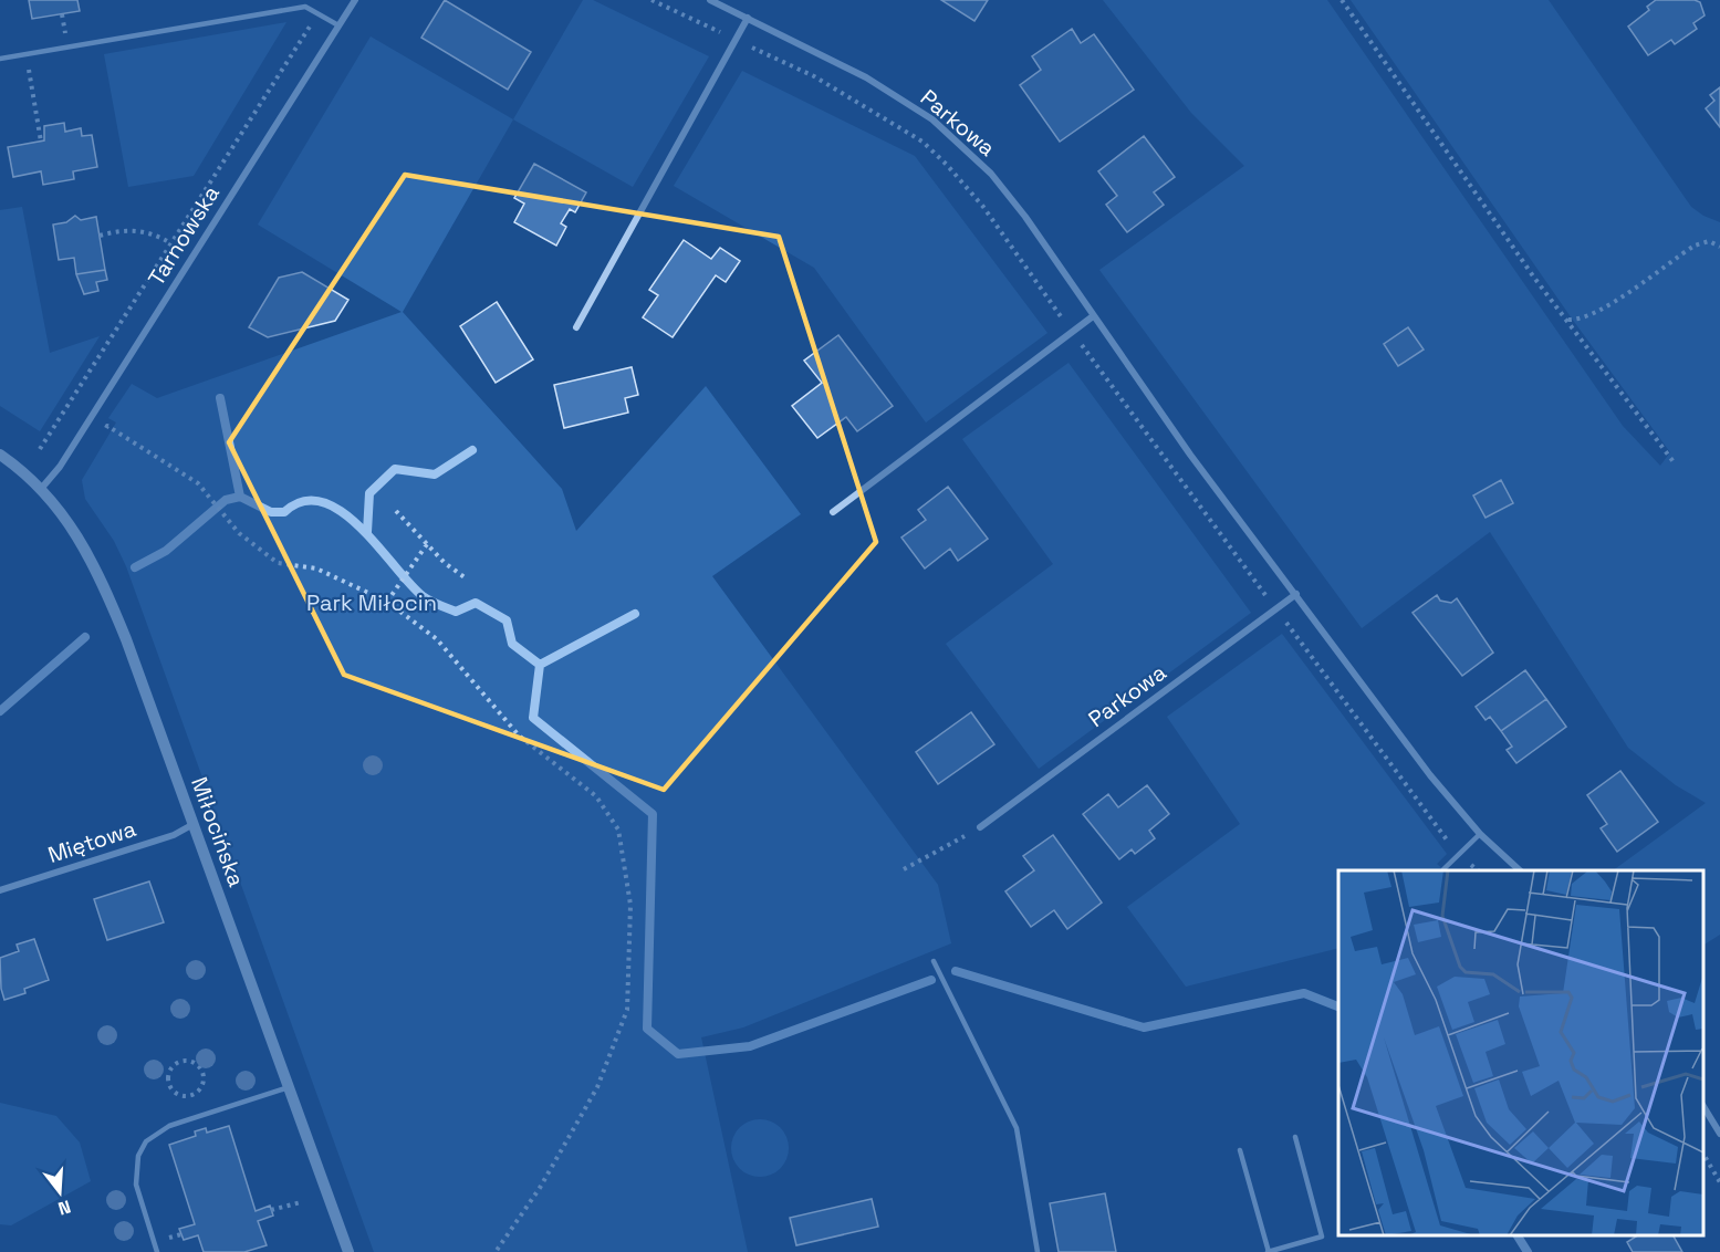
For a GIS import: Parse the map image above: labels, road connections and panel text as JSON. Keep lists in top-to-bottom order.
{
  "streets": {
    "street": [
      "Parkowa",
      "Tarnowska",
      "Miłocińska",
      "Miętowa"
    ]
  },
  "crossings": [
    ["Tarnowska", "Miłocińska"],
    ["Miłocińska", "Miętowa"]
  ],
  "parks": ["Park Miłocin"],
  "north": "bottom"
}
